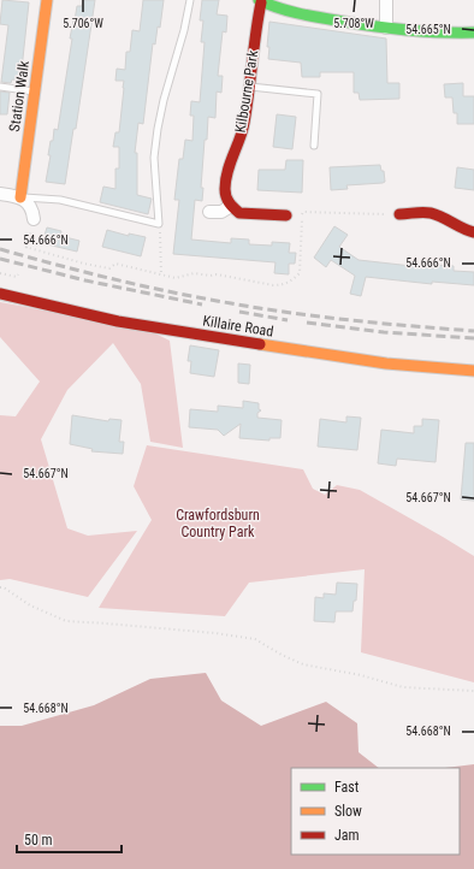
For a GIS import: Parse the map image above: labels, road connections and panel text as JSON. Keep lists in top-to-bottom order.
{
  "streets": {
    "street": ["Kilbourne Park", "Station Walk", "Killaire Road"]
  },
  "parks": ["Crawfordsburn Country Park"],
  "legend": ["Fast", "Slow", "Jam"],
  "scale_bar": "50 m",
  "coordinates": [
    "5.706°W",
    "5.708°W",
    "54.665°N",
    "54.666°N",
    "54.667°N",
    "54.668°N"
  ]
}
